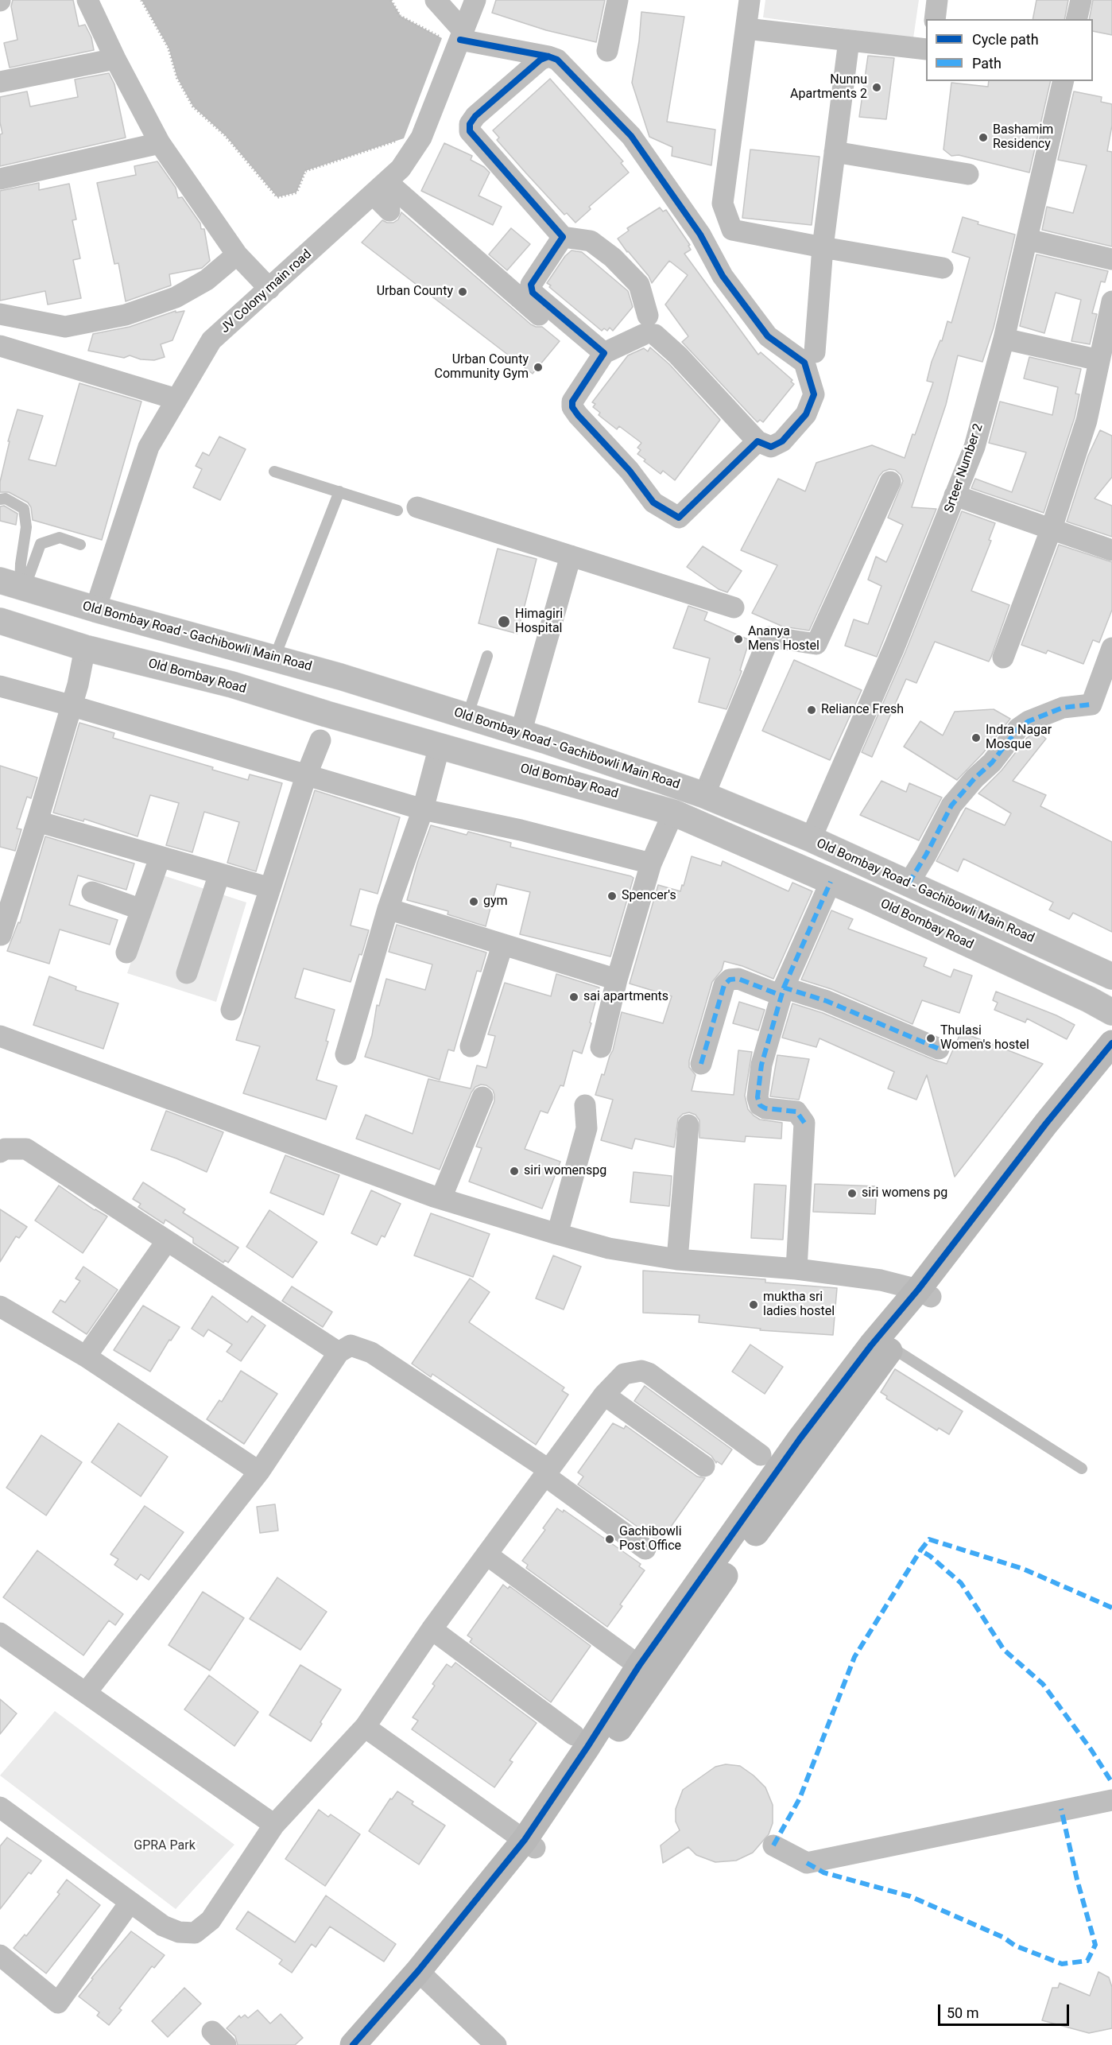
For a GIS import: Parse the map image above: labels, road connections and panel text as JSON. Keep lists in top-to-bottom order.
{
  "streets": {
    "main road": ["Old Bombay Road - Gachibowli Main Road", "Old Bombay Road"],
    "street": ["JV Colony main road", "Srteer Number 2"]
  },
  "crossings": [
    ["JV Colony main road", "Old Bombay Road - Gachibowli Main Road"],
    ["Srteer Number 2", "Old Bombay Road - Gachibowli Main Road"]
  ],
  "parks": ["GPRA Park"],
  "places": [
    "Nunnu Apartments 2",
    "Bashamim Residency",
    "Urban County",
    "Urban County Community Gym",
    "Himagiri Hospital",
    "Ananya Mens Hostel",
    "Reliance Fresh",
    "Indra Nagar Mosque",
    "Spencer's",
    "gym",
    "sai apartments",
    "Thulasi Women's hostel",
    "siri womenspg",
    "siri womens pg",
    "muktha sri ladies hostel",
    "Gachibowli Post Office"
  ],
  "legend": ["Cycle path", "Path"],
  "scale_bar": "50 m"
}
